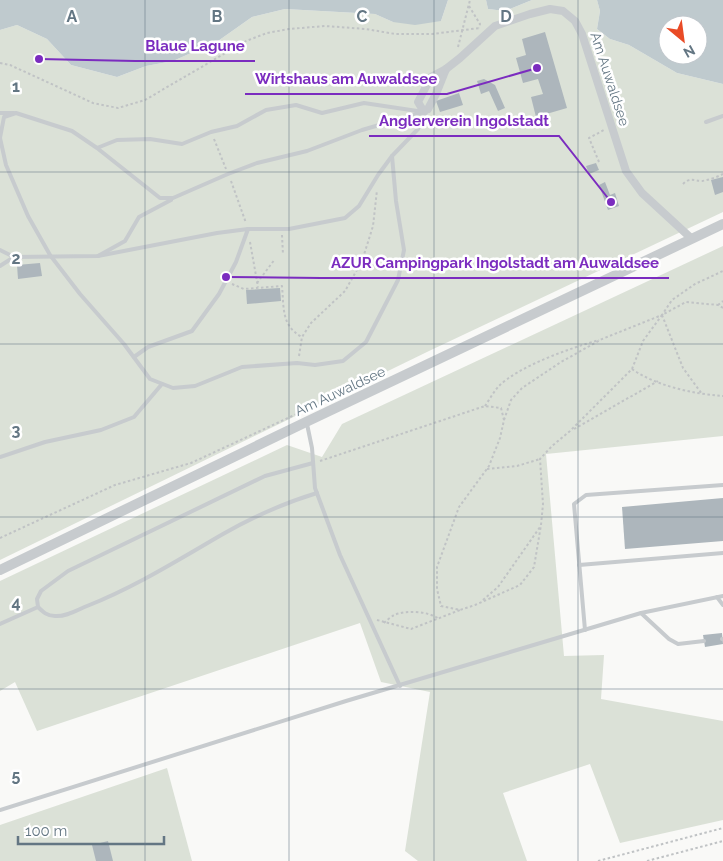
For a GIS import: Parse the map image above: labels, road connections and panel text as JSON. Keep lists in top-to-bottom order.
{
  "streets": {
    "street": ["Am Auwaldsee"]
  },
  "places": [
    "Blaue Lagune",
    "Wirtshaus am Auwaldsee",
    "Anglerverein Ingolstadt",
    "AZUR Campingpark Ingolstadt am Auwaldsee"
  ],
  "scale_bar": "100 m",
  "north": "bottom right",
  "grid": {
    "columns": [
      "A",
      "B",
      "C",
      "D"
    ],
    "rows": [
      "1",
      "2",
      "3",
      "4",
      "5"
    ]
  }
}
